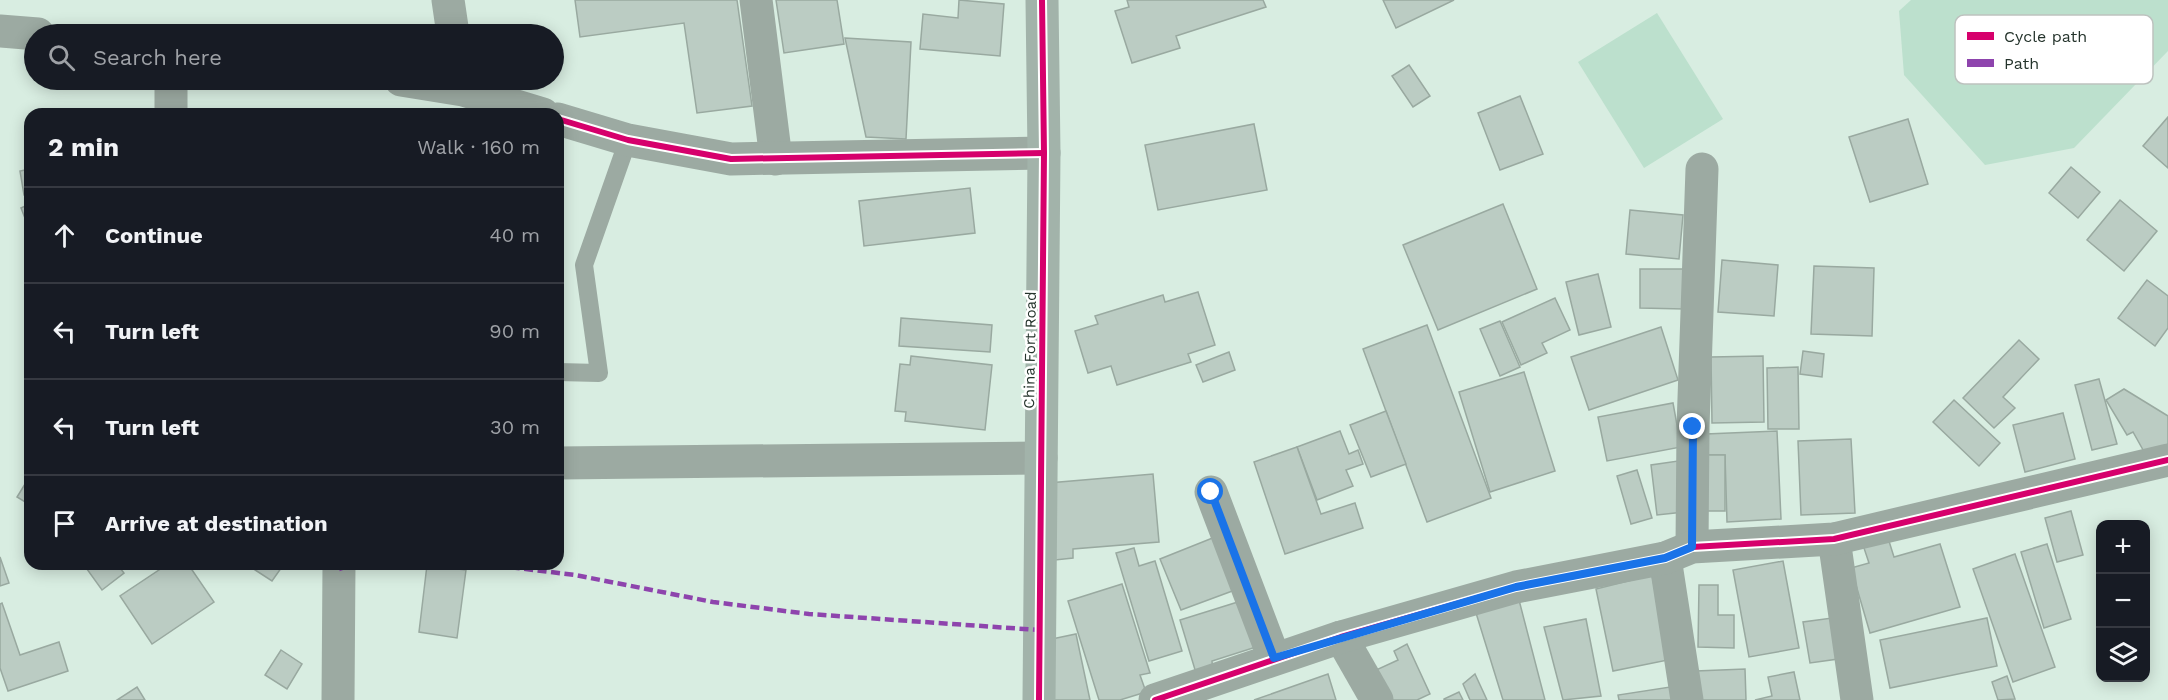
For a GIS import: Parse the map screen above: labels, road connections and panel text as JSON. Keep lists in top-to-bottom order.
{
  "streets": {
    "street": ["China Fort Road"]
  },
  "legend": ["Cycle path", "Path"],
  "page": {
    "search": "Search here",
    "heading": ["2 min", "Walk · 160 m"],
    "list": [
      ["Continue", "40 m"],
      ["Turn left", "90 m"],
      ["Turn left", "30 m"],
      "Arrive at destination"
    ],
    "map_buttons": ["+", "−"]
  }
}
